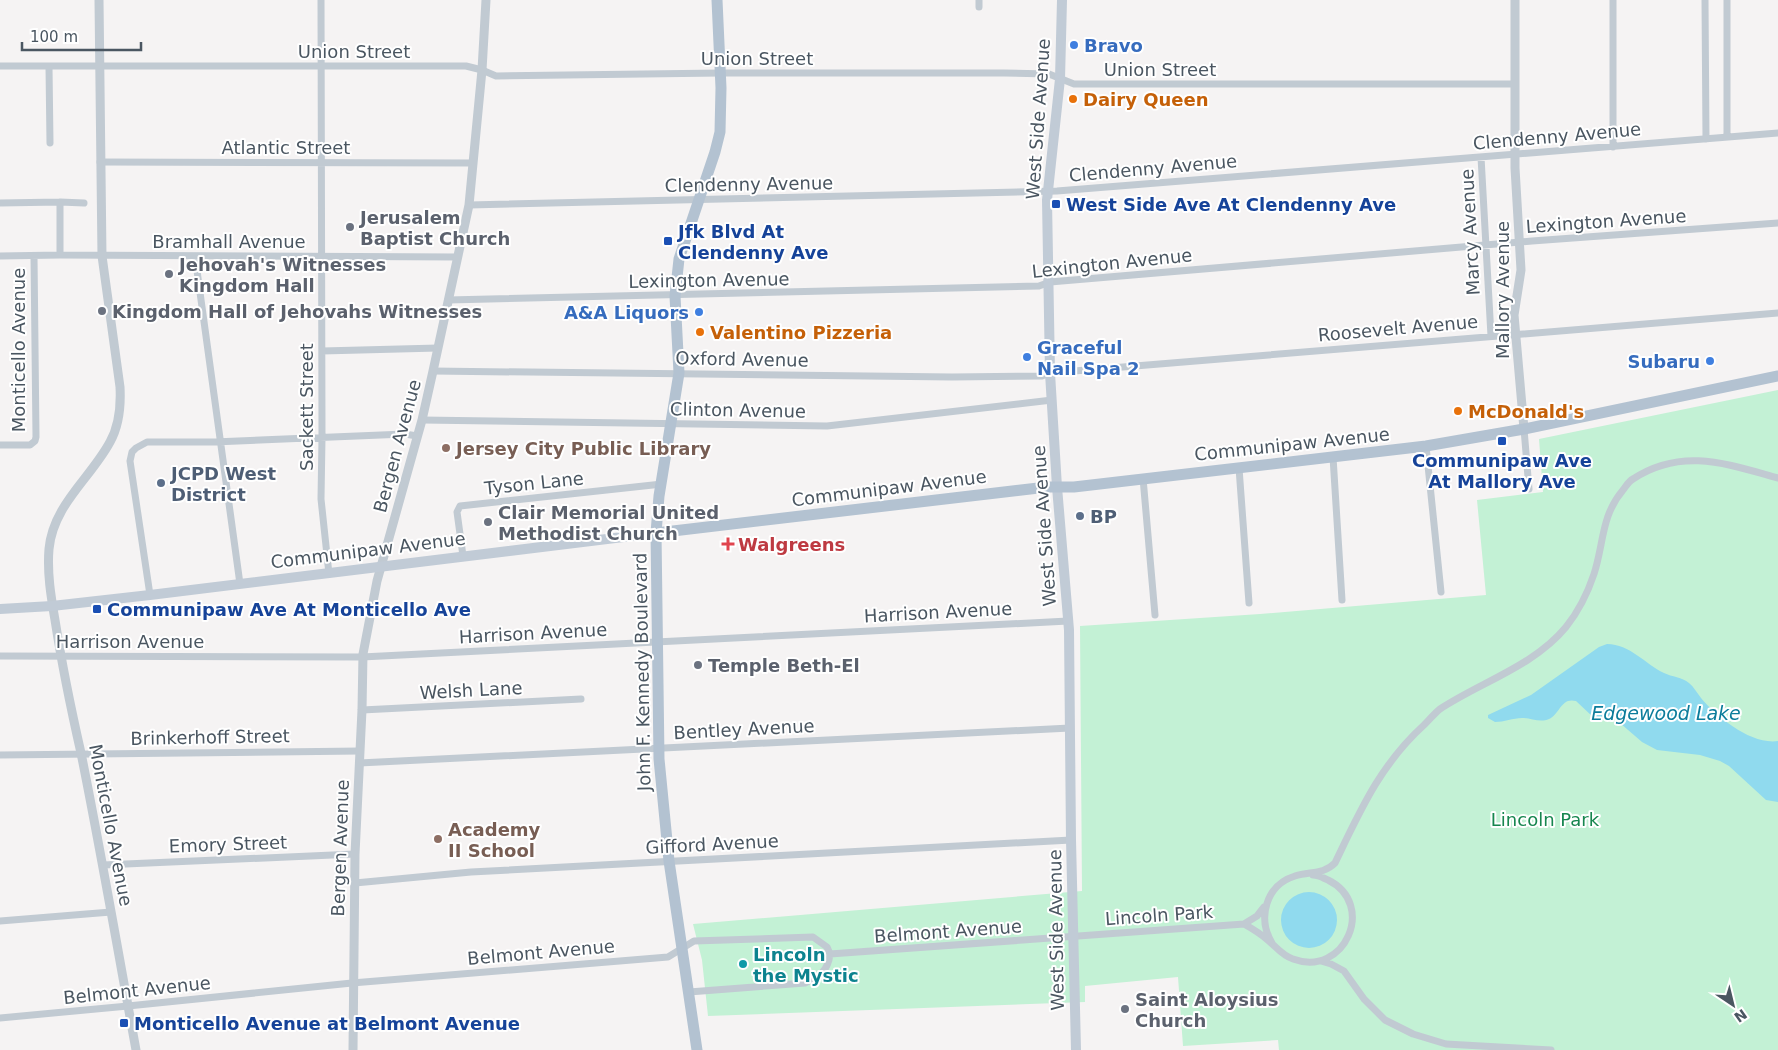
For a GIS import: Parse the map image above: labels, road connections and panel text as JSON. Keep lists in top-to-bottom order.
{
  "streets": {
    "main road": ["West Side Avenue", "Communipaw Avenue", "John F. Kennedy Boulevard"],
    "street": [
      "Union Street",
      "Clendenny Avenue",
      "Atlantic Street",
      "Lexington Avenue",
      "Marcy Avenue",
      "Bramhall Avenue",
      "Mallory Avenue",
      "Roosevelt Avenue",
      "Monticello Avenue",
      "Oxford Avenue",
      "Sackett Street",
      "Clinton Avenue",
      "Bergen Avenue",
      "Tyson Lane",
      "Harrison Avenue",
      "Welsh Lane",
      "Bentley Avenue",
      "Brinkerhoff Street",
      "Emory Street",
      "Gifford Avenue",
      "Lincoln Park",
      "Belmont Avenue"
    ]
  },
  "crossings": [
    ["Union Street", "West Side Avenue"],
    ["Union Street", "Mallory Avenue"],
    ["Union Street", "Monticello Avenue"],
    ["Union Street", "Sackett Street"],
    ["Union Street", "Bergen Avenue"],
    ["Union Street", "John F. Kennedy Boulevard"],
    ["West Side Avenue", "Clendenny Avenue"],
    ["West Side Avenue", "Lexington Avenue"],
    ["West Side Avenue", "Roosevelt Avenue"],
    ["West Side Avenue", "Oxford Avenue"],
    ["West Side Avenue", "Clinton Avenue"],
    ["West Side Avenue", "Communipaw Avenue"],
    ["West Side Avenue", "Harrison Avenue"],
    ["West Side Avenue", "Bentley Avenue"],
    ["West Side Avenue", "Gifford Avenue"],
    ["West Side Avenue", "Lincoln Park"],
    ["West Side Avenue", "Belmont Avenue"],
    ["Clendenny Avenue", "Marcy Avenue"],
    ["Clendenny Avenue", "Mallory Avenue"],
    ["Clendenny Avenue", "Bergen Avenue"],
    ["Clendenny Avenue", "John F. Kennedy Boulevard"],
    ["Atlantic Street", "Monticello Avenue"],
    ["Atlantic Street", "Sackett Street"],
    ["Atlantic Street", "Bergen Avenue"],
    ["Lexington Avenue", "Marcy Avenue"],
    ["Lexington Avenue", "Mallory Avenue"],
    ["Lexington Avenue", "Bergen Avenue"],
    ["Lexington Avenue", "John F. Kennedy Boulevard"],
    ["Marcy Avenue", "Roosevelt Avenue"],
    ["Bramhall Avenue", "Monticello Avenue"],
    ["Bramhall Avenue", "Sackett Street"],
    ["Bramhall Avenue", "Bergen Avenue"],
    ["Mallory Avenue", "Roosevelt Avenue"],
    ["Mallory Avenue", "Communipaw Avenue"],
    ["Roosevelt Avenue", "Oxford Avenue"],
    ["Monticello Avenue", "Communipaw Avenue"],
    ["Monticello Avenue", "Harrison Avenue"],
    ["Monticello Avenue", "Brinkerhoff Street"],
    ["Monticello Avenue", "Emory Street"],
    ["Monticello Avenue", "Belmont Avenue"],
    ["Oxford Avenue", "Bergen Avenue"],
    ["Oxford Avenue", "John F. Kennedy Boulevard"],
    ["Sackett Street", "Communipaw Avenue"],
    ["Clinton Avenue", "Bergen Avenue"],
    ["Clinton Avenue", "John F. Kennedy Boulevard"],
    ["Communipaw Avenue", "Bergen Avenue"],
    ["Communipaw Avenue", "Tyson Lane"],
    ["Communipaw Avenue", "John F. Kennedy Boulevard"],
    ["Bergen Avenue", "Harrison Avenue"],
    ["Bergen Avenue", "Welsh Lane"],
    ["Bergen Avenue", "Bentley Avenue"],
    ["Bergen Avenue", "Brinkerhoff Street"],
    ["Bergen Avenue", "Emory Street"],
    ["Bergen Avenue", "Gifford Avenue"],
    ["Bergen Avenue", "Belmont Avenue"],
    ["Tyson Lane", "John F. Kennedy Boulevard"],
    ["Harrison Avenue", "John F. Kennedy Boulevard"],
    ["John F. Kennedy Boulevard", "Bentley Avenue"],
    ["John F. Kennedy Boulevard", "Gifford Avenue"],
    ["John F. Kennedy Boulevard", "Belmont Avenue"],
    ["Lincoln Park", "Belmont Avenue"]
  ],
  "water": ["Edgewood Lake"],
  "parks": ["Lincoln Park"],
  "places": {
    "other": [
      "Bravo",
      "Dairy Queen",
      "Jerusalem Baptist Church",
      "Jehovah's Witnesses Kingdom Hall",
      "Kingdom Hall of Jehovahs Witnesses",
      "A&A Liquors",
      "Valentino Pizzeria",
      "Graceful Nail Spa 2",
      "Subaru",
      "McDonald's",
      "Jersey City Public Library",
      "JCPD West District",
      "BP",
      "Clair Memorial United Methodist Church",
      "Temple Beth-El",
      "Academy II School",
      "Lincoln the Mystic",
      "Saint Aloysius Church"
    ],
    "transit": [
      "West Side Ave At Clendenny Ave",
      "Jfk Blvd At Clendenny Ave",
      "Communipaw Ave At Mallory Ave",
      "Communipaw Ave At Monticello Ave",
      "Monticello Avenue at Belmont Avenue"
    ],
    "health": ["Walgreens"]
  },
  "scale_bar": "100 m",
  "north": "bottom right"
}
